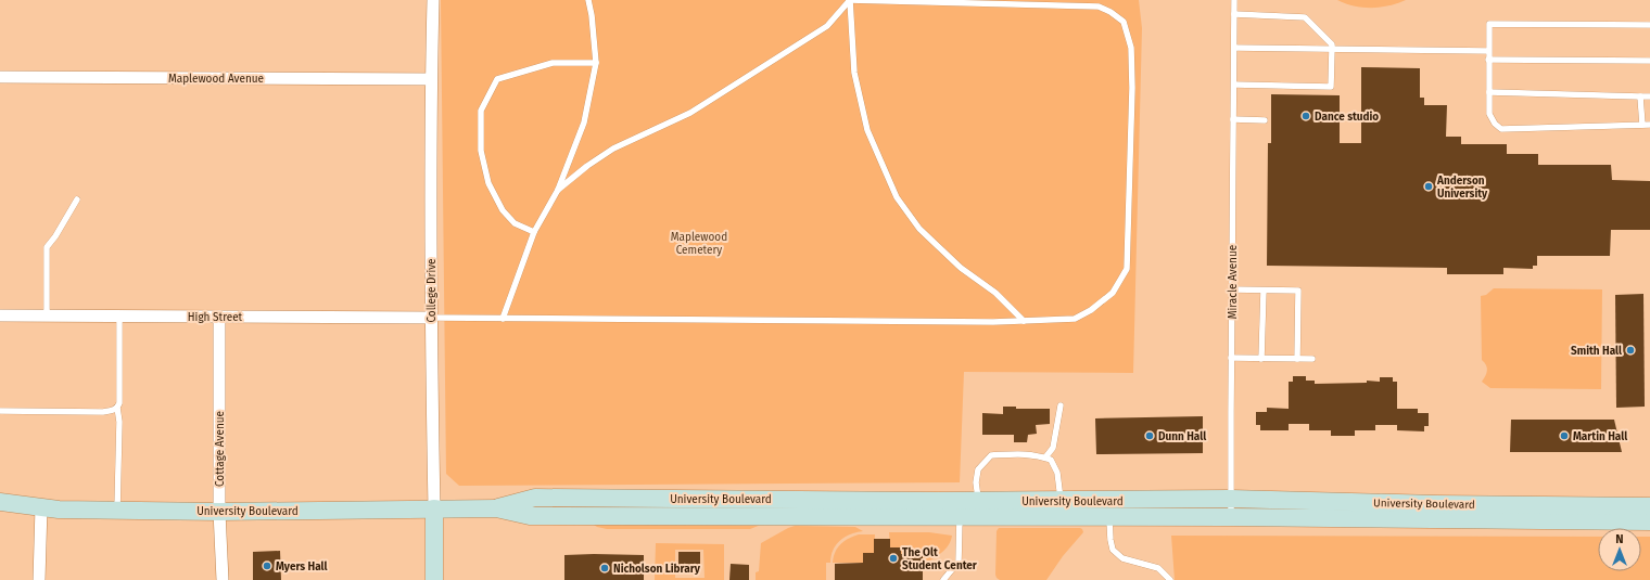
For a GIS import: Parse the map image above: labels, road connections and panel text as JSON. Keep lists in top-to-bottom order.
{
  "streets": {
    "main road": ["College Drive", "University Boulevard"],
    "street": ["Maplewood Avenue", "High Street", "Cottage Avenue"],
    "lane": ["Miracle Avenue"]
  },
  "crossings": [
    ["Maplewood Avenue", "College Drive"],
    ["Miracle Avenue", "University Boulevard"],
    ["College Drive", "High Street"],
    ["College Drive", "University Boulevard"],
    ["High Street", "Cottage Avenue"],
    ["Cottage Avenue", "University Boulevard"]
  ],
  "parks": ["Maplewood Cemetery"],
  "places": [
    "Dance studio",
    "Anderson University",
    "Smith Hall",
    "Dunn Hall",
    "Martin Hall",
    "The Olt Student Center",
    "Myers Hall",
    "Nicholson Library"
  ],
  "north": "top"
}
